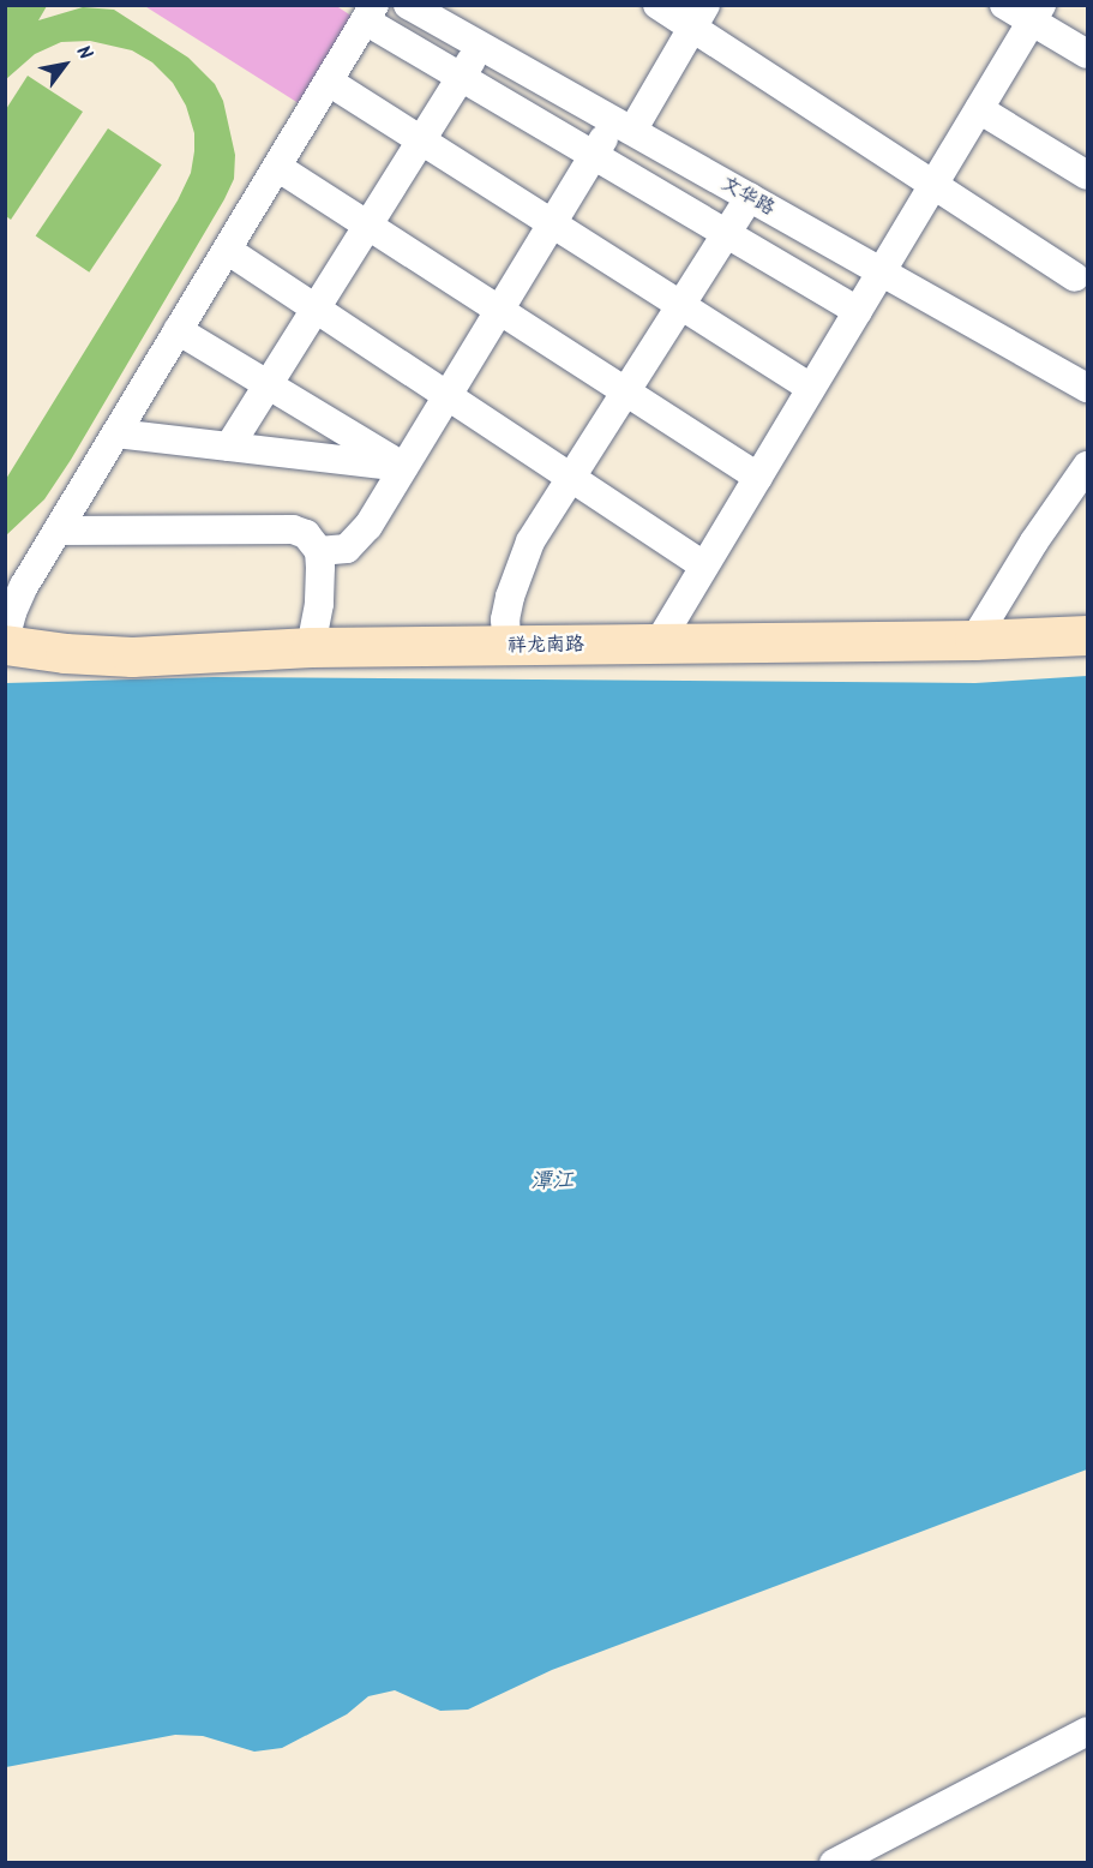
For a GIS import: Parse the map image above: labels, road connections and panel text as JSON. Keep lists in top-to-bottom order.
{
  "streets": {
    "street": ["文华路", "祥龙南路"]
  },
  "water": ["潭江"],
  "north": "top right"
}
